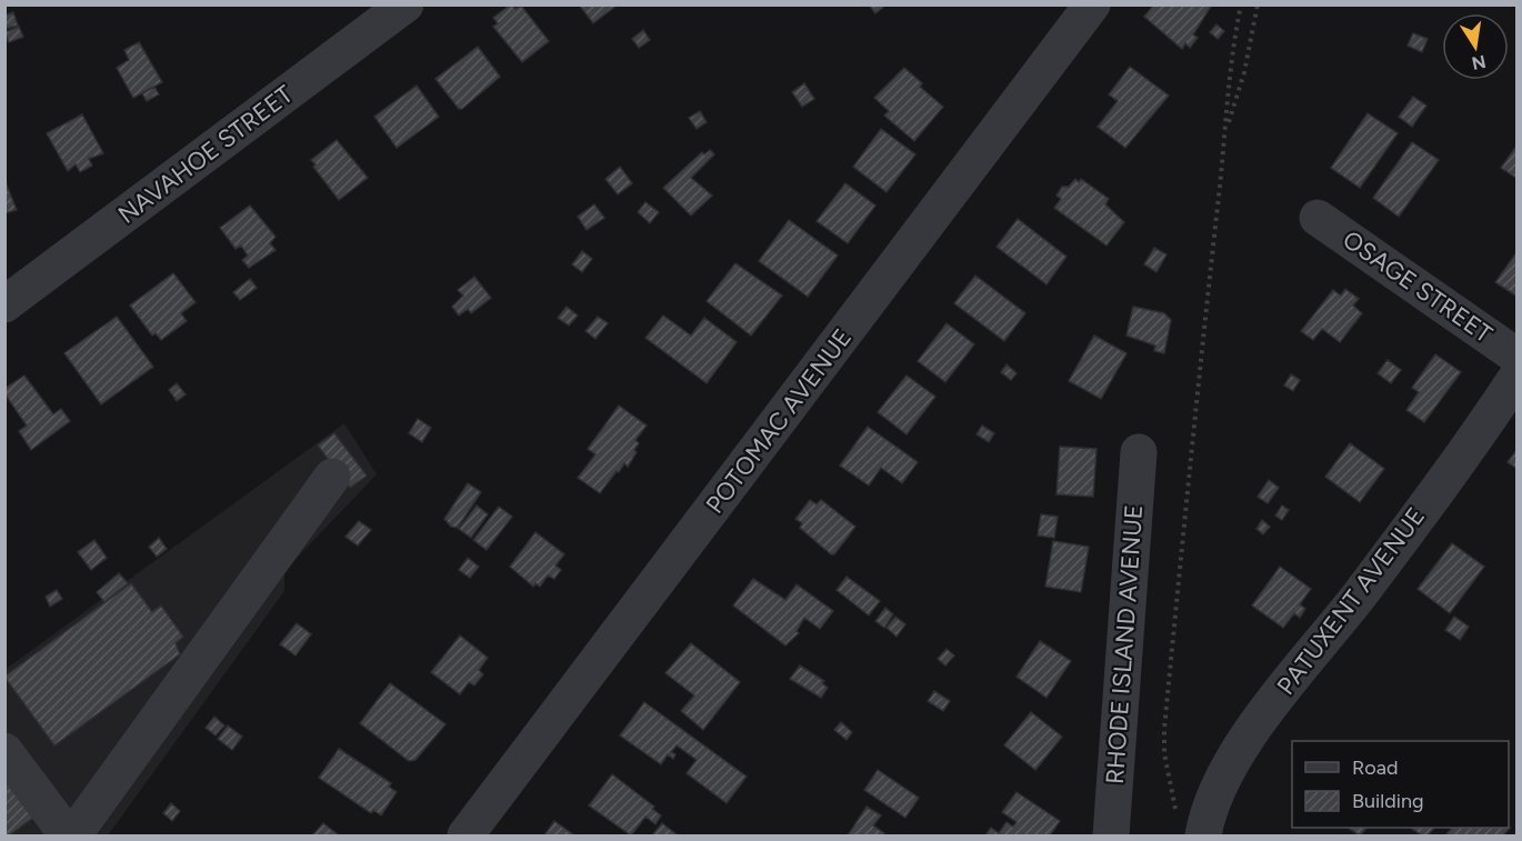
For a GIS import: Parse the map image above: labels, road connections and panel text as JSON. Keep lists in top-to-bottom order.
{
  "streets": {
    "street": [
      "NAVAHOE STREET",
      "OSAGE STREET",
      "POTOMAC AVENUE",
      "PATUXENT AVENUE",
      "RHODE ISLAND AVENUE"
    ]
  },
  "legend": ["Road", "Building"],
  "north": "bottom"
}
